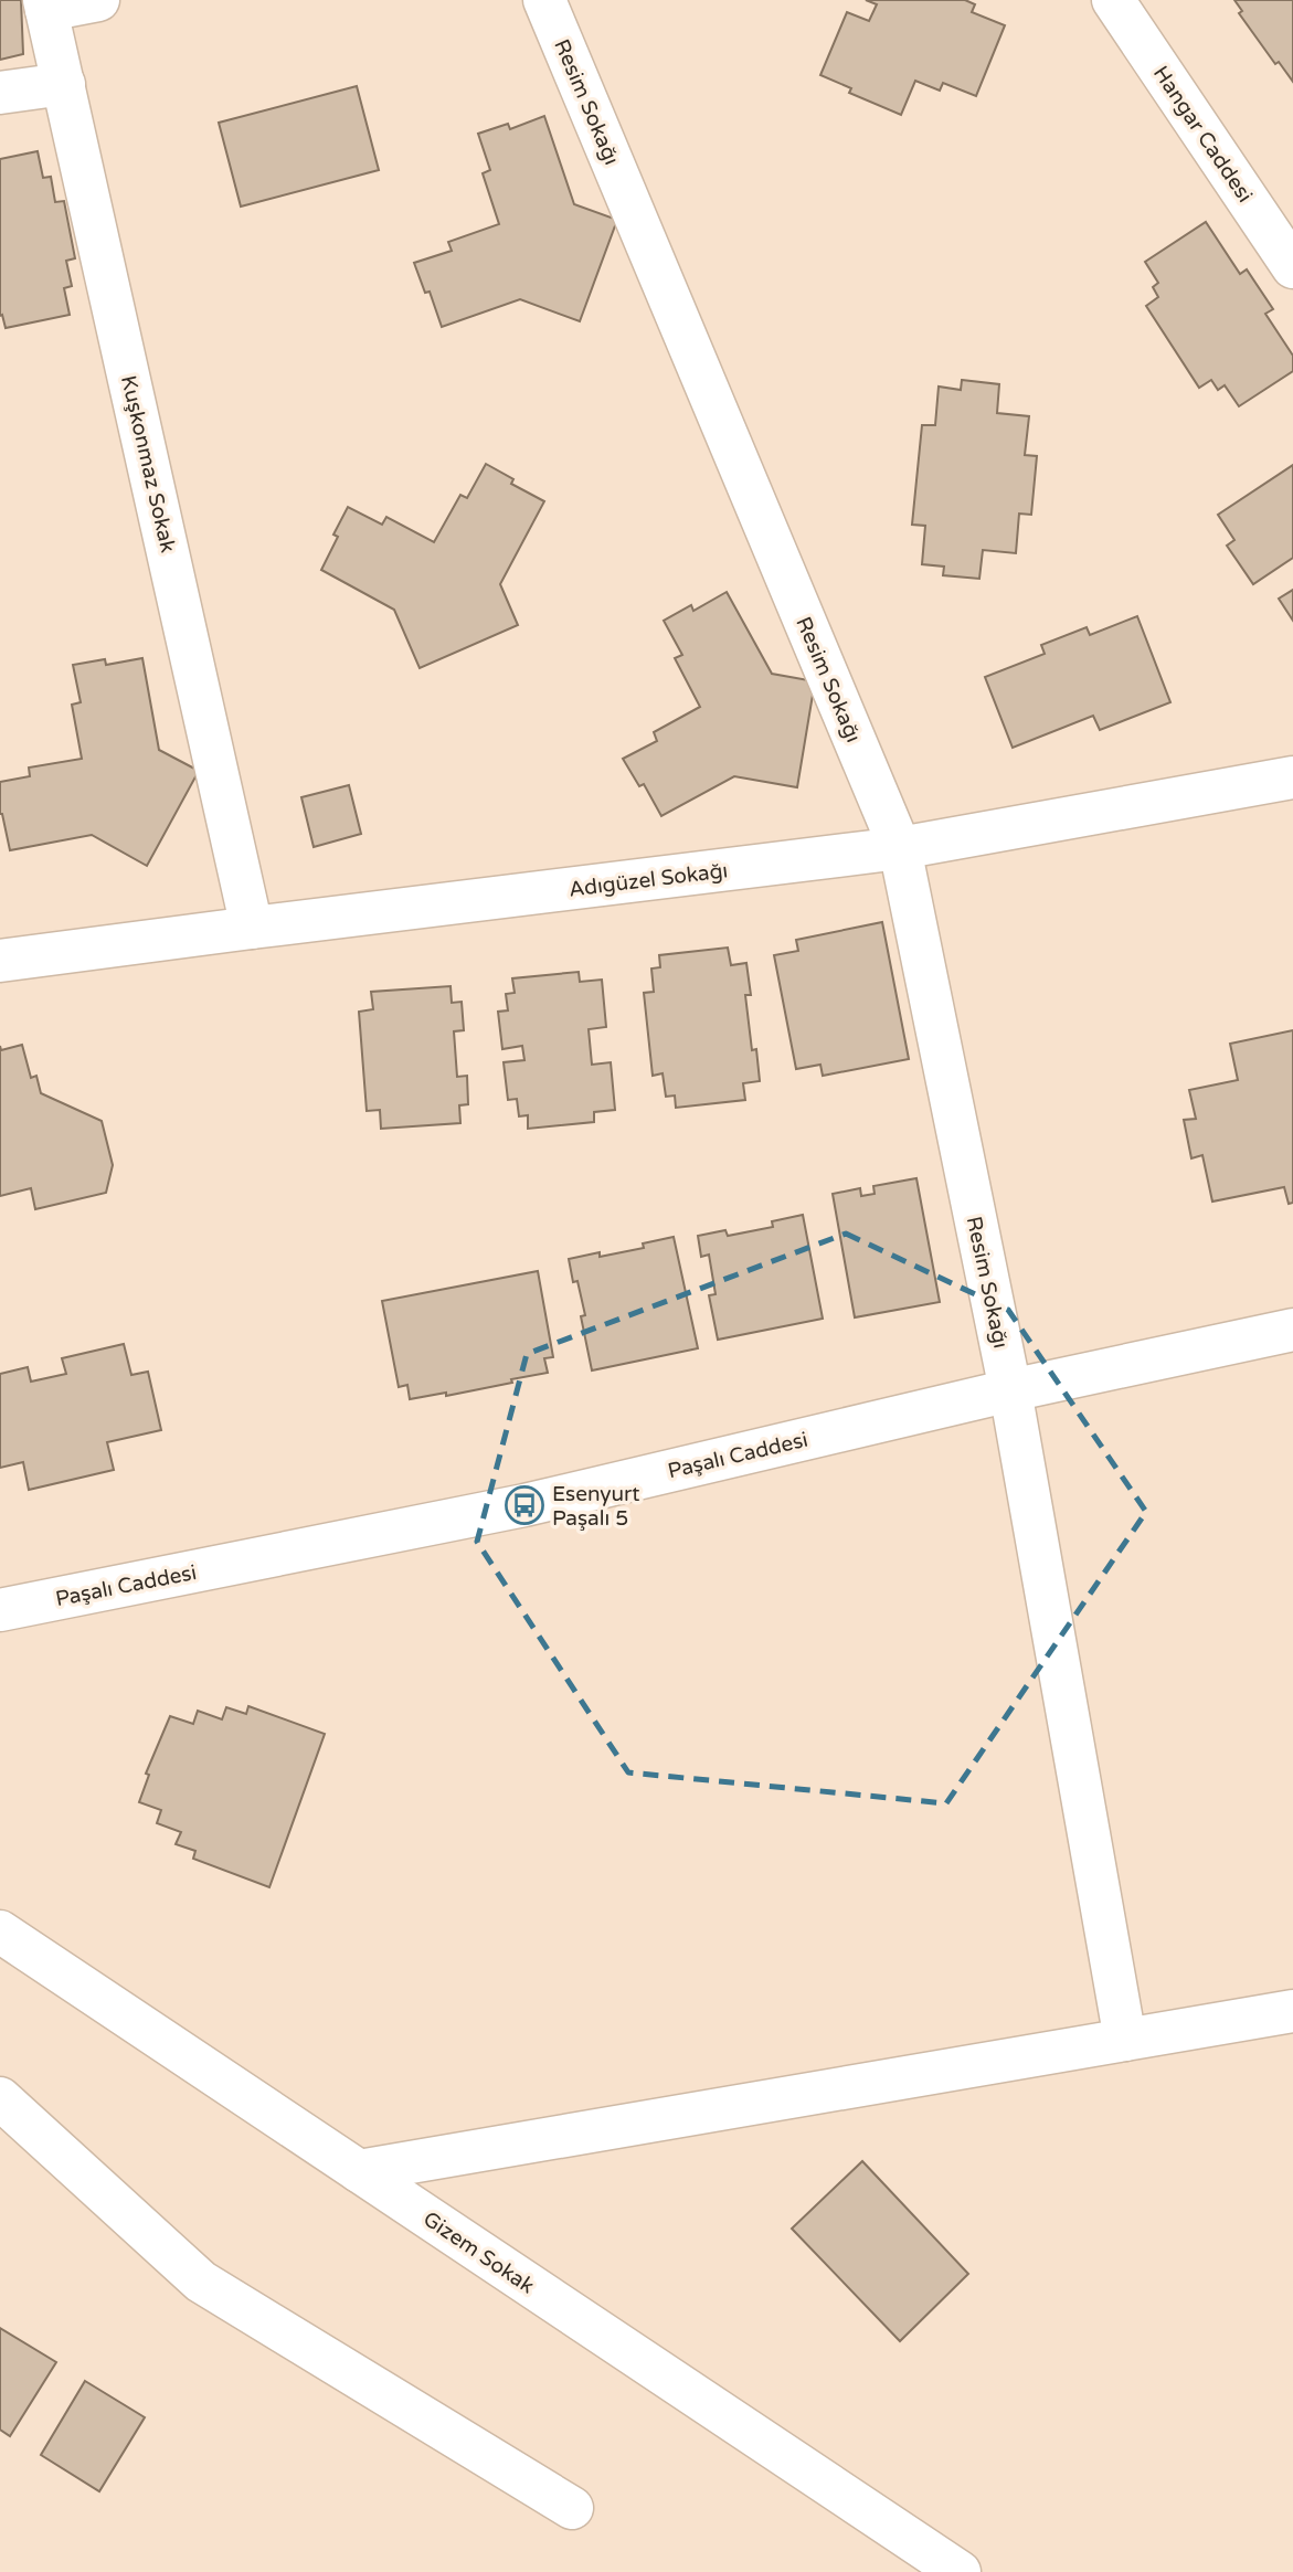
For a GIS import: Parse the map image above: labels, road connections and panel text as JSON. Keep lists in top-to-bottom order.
{
  "streets": {
    "street": [
      "Resim Sokağı",
      "Hangar Caddesi",
      "Kuşkonmaz Sokak",
      "Adıgüzel Sokağı",
      "Paşalı Caddesi",
      "Gizem Sokak"
    ]
  },
  "crossings": [
    ["Resim Sokağı", "Adıgüzel Sokağı"],
    ["Resim Sokağı", "Paşalı Caddesi"],
    ["Kuşkonmaz Sokak", "Adıgüzel Sokağı"]
  ],
  "places": {
    "bus stop": ["Esenyurt Paşalı 5"]
  }
}
